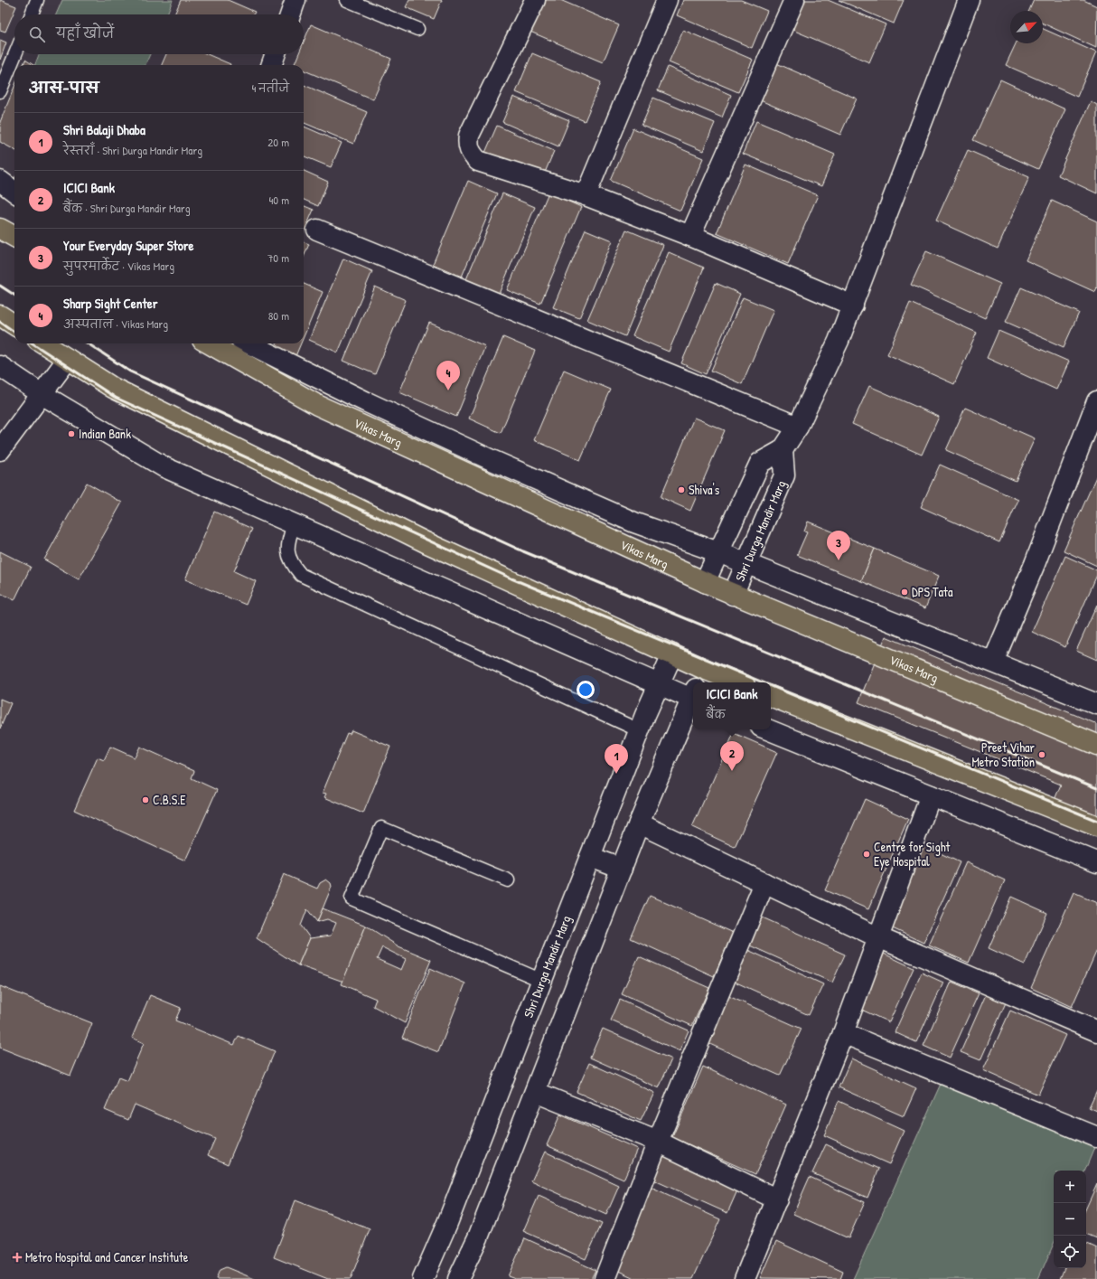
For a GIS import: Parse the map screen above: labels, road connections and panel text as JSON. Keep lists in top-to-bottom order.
{
  "streets": {
    "main road": ["Vikas Marg"],
    "street": ["Shri Durga Mandir Marg"]
  },
  "crossings": [
    ["Vikas Marg", "Shri Durga Mandir Marg"]
  ],
  "places": {
    "other": [
      "Indian Bank",
      "Shiva's",
      "DPS Tata",
      "Preet Vihar Metro Station",
      "C.B.S.E",
      "Centre for Sight Eye Hospital"
    ],
    "health": ["Metro Hospital and Cancer Institute"]
  },
  "north": "top right",
  "page": {
    "search": "यहाँ खोजें",
    "heading": ["आस-पास", "4 नतीजे"],
    "list": [
      {
        "mark": "1",
        "name": "Shri Balaji Dhaba",
        "note": "रेस्तराँ · Shri Durga Mandir Marg",
        "value": "20 m"
      },
      {
        "mark": "2",
        "name": "ICICI Bank",
        "note": "बैंक · Shri Durga Mandir Marg",
        "value": "40 m"
      },
      {
        "mark": "3",
        "name": "Your Everyday Super Store",
        "note": "सुपरमार्केट · Vikas Marg",
        "value": "70 m"
      },
      {
        "mark": "4",
        "name": "Sharp Sight Center",
        "note": "अस्पताल · Vikas Marg",
        "value": "80 m"
      }
    ],
    "pins": [
      "4",
      "3",
      "2",
      "1"
    ],
    "popup": ["ICICI Bank", "बैंक"],
    "map_buttons": ["+", "−"]
  }
}
